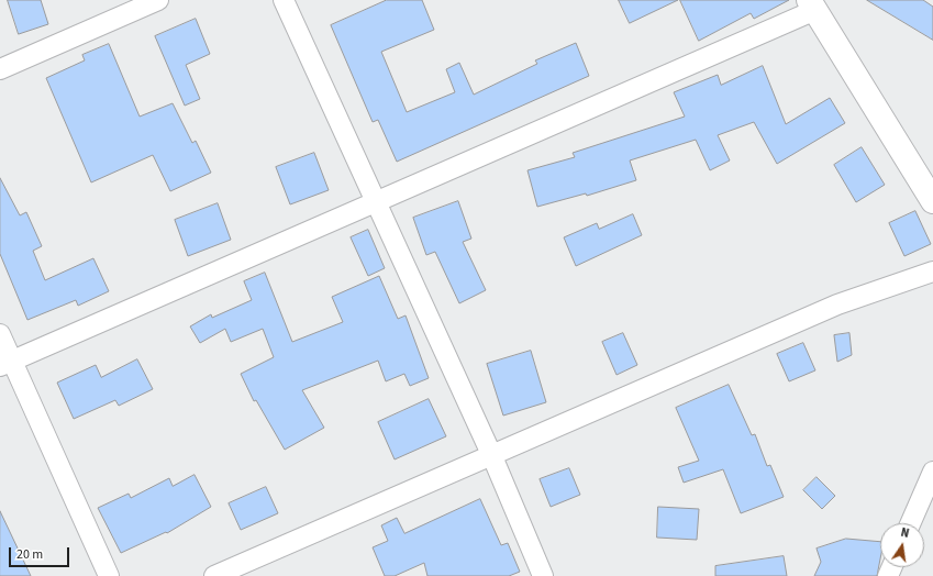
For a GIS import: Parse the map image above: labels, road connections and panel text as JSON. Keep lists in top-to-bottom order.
{
  "scale_bar": "20 m",
  "north": "top"
}
